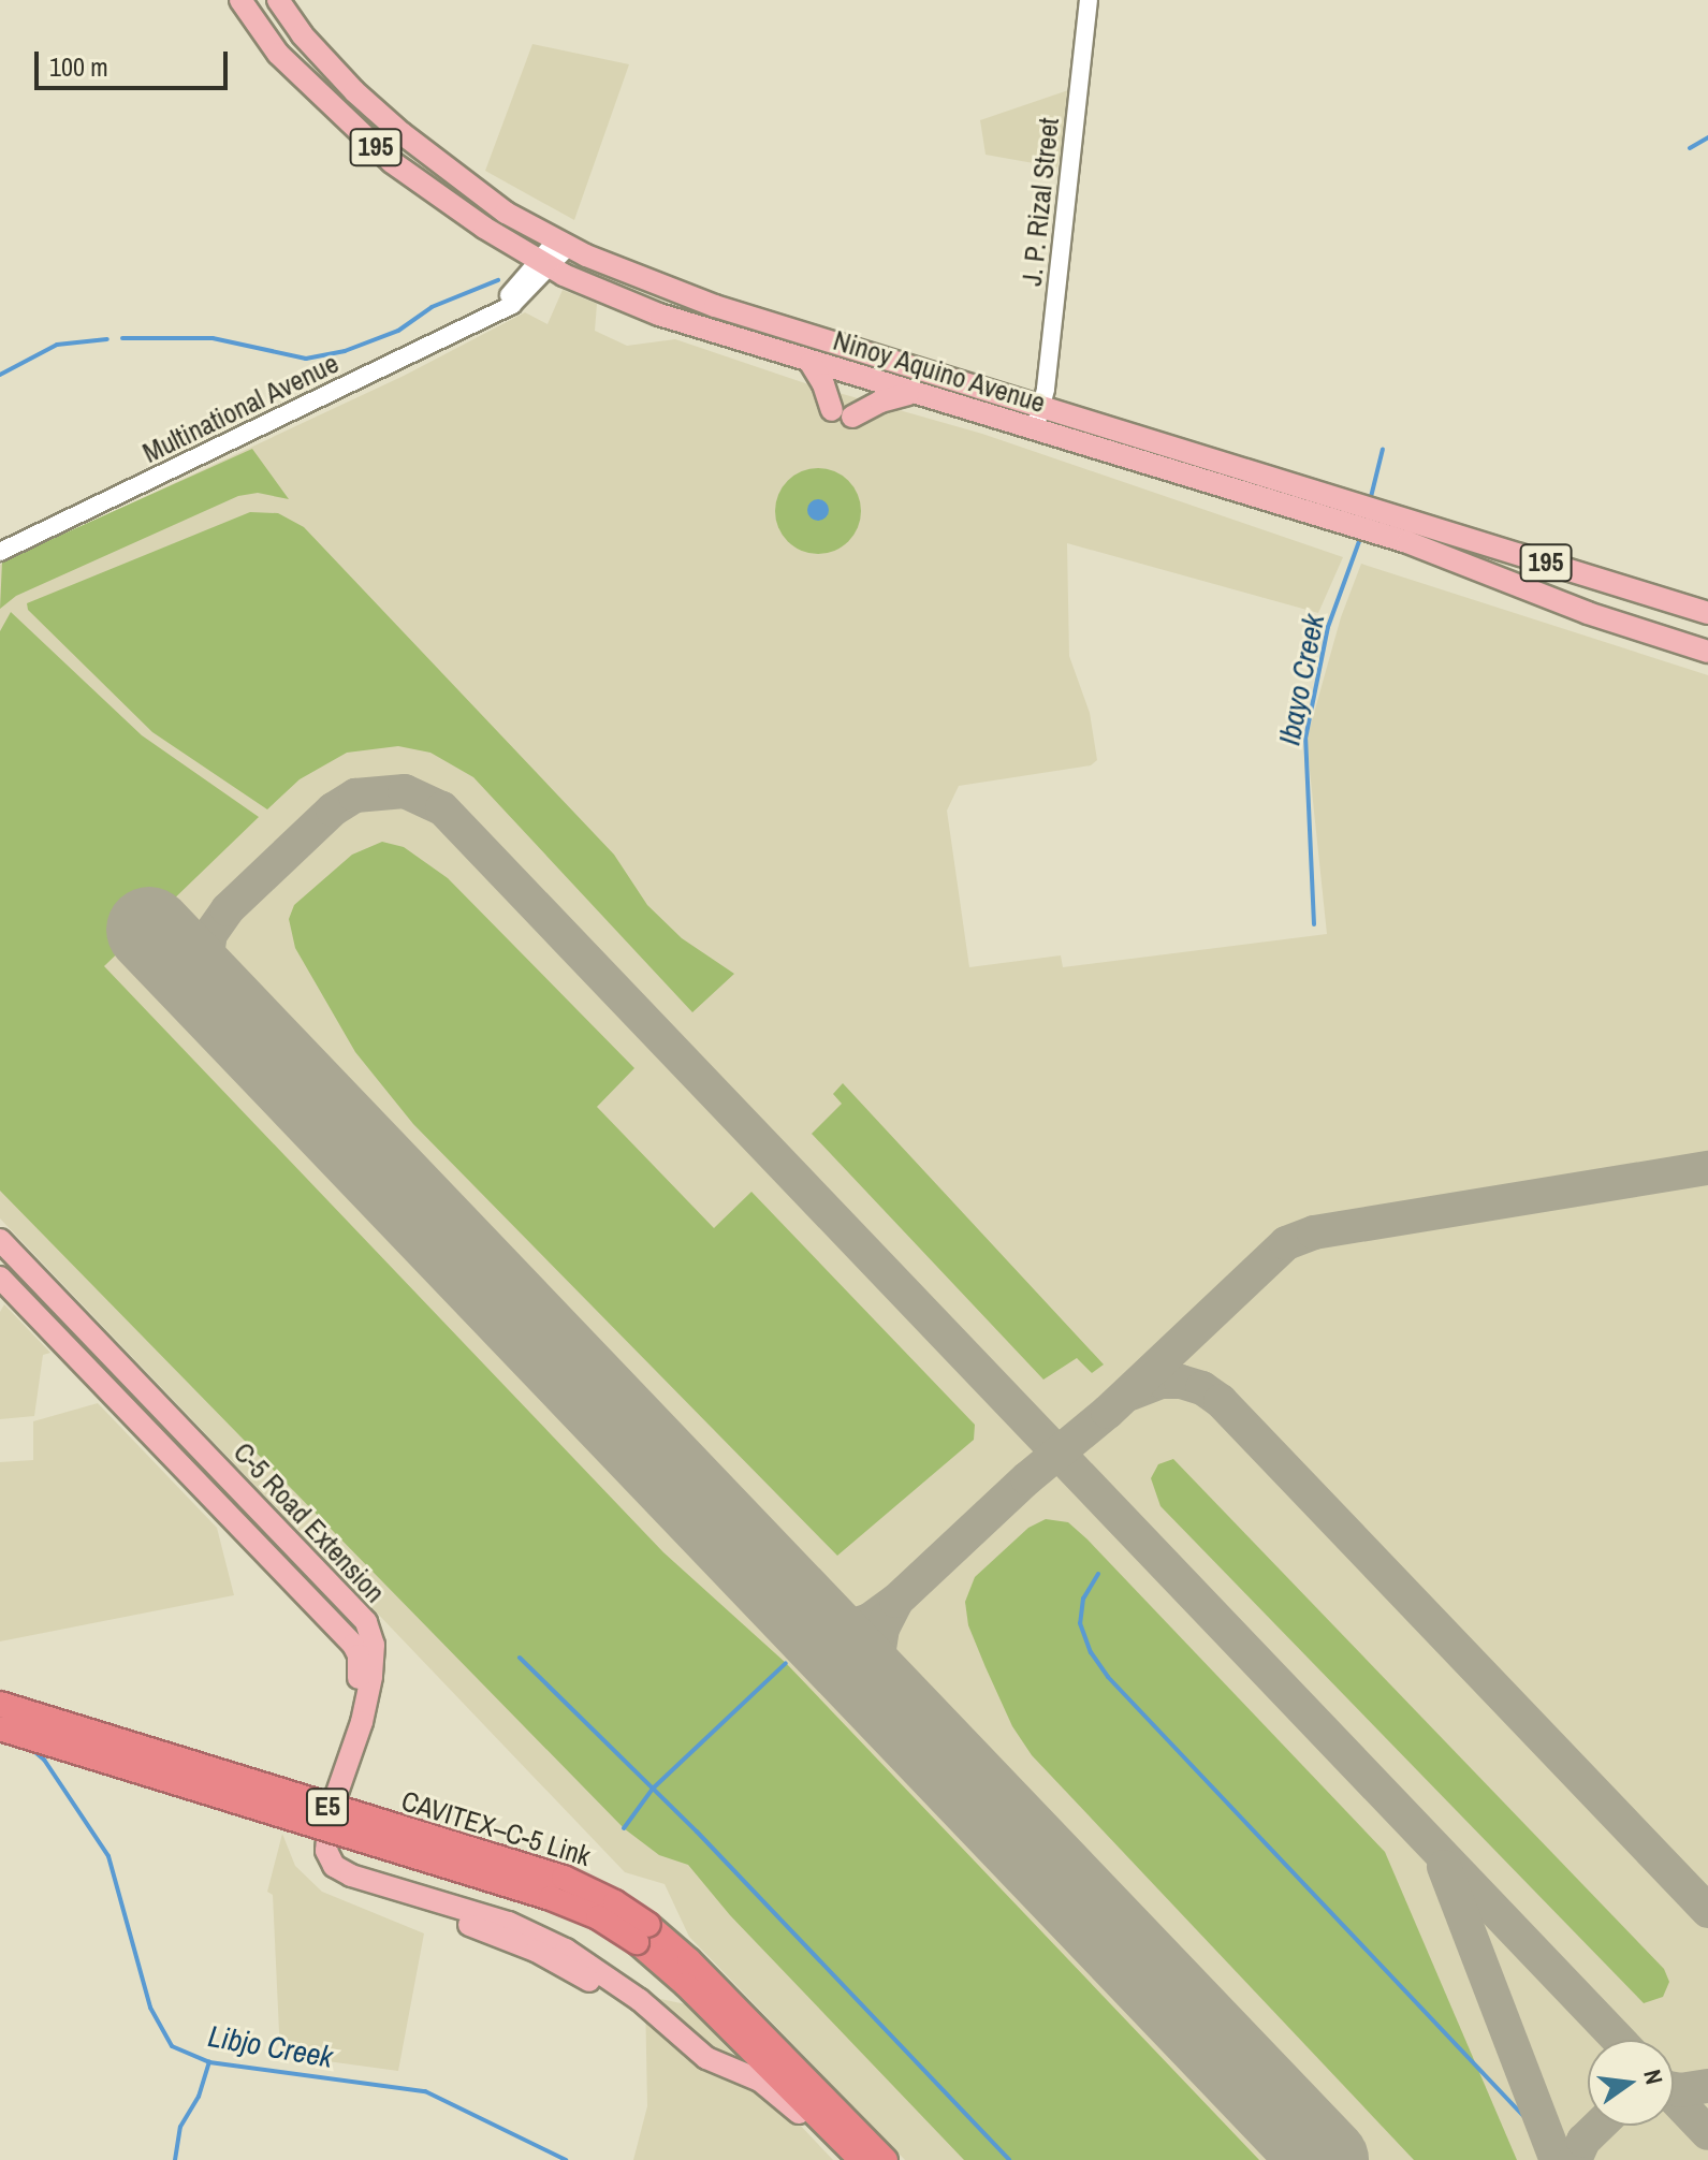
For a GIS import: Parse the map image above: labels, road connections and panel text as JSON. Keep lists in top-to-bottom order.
{
  "streets": {
    "highway": ["E5", "CAVITEX–C-5 Link"],
    "main road": ["195", "Ninoy Aquino Avenue", "C-5 Road Extension"],
    "street": ["J. P. Rizal Street", "Multinational Avenue"]
  },
  "crossings": [
    ["J. P. Rizal Street", "Ninoy Aquino Avenue"],
    ["Ninoy Aquino Avenue", "Multinational Avenue"]
  ],
  "water": ["Ibayo Creek", "Libjo Creek"],
  "scale_bar": "100 m",
  "north": "right"
}
